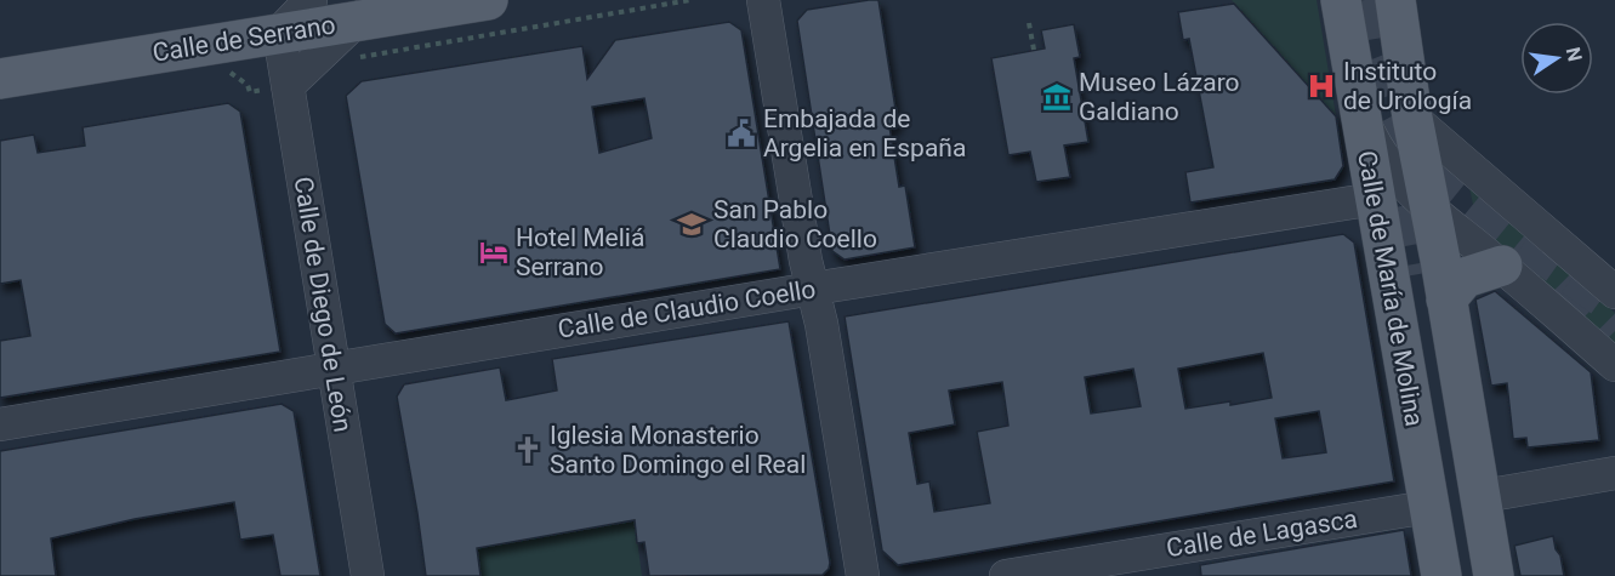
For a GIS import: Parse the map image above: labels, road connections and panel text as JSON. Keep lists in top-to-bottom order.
{
  "streets": {
    "main road": ["Calle de Serrano", "Calle de María de Molina"],
    "street": ["Calle de Diego de León", "Calle de Claudio Coello", "Calle de Lagasca"]
  },
  "crossings": [
    ["Calle de Serrano", "Calle de Diego de León"],
    ["Calle de María de Molina", "Calle de Claudio Coello"],
    ["Calle de María de Molina", "Calle de Lagasca"],
    ["Calle de Diego de León", "Calle de Claudio Coello"]
  ],
  "places": {
    "hospital": ["Instituto de Urología"],
    "museum": ["Museo Lázaro Galdiano"],
    "public building": ["Embajada de Argelia en España"],
    "school or university": ["San Pablo Claudio Coello"],
    "hotel": ["Hotel Meliá Serrano"],
    "church": ["Iglesia Monasterio Santo Domingo el Real"]
  },
  "north": "right"
}
